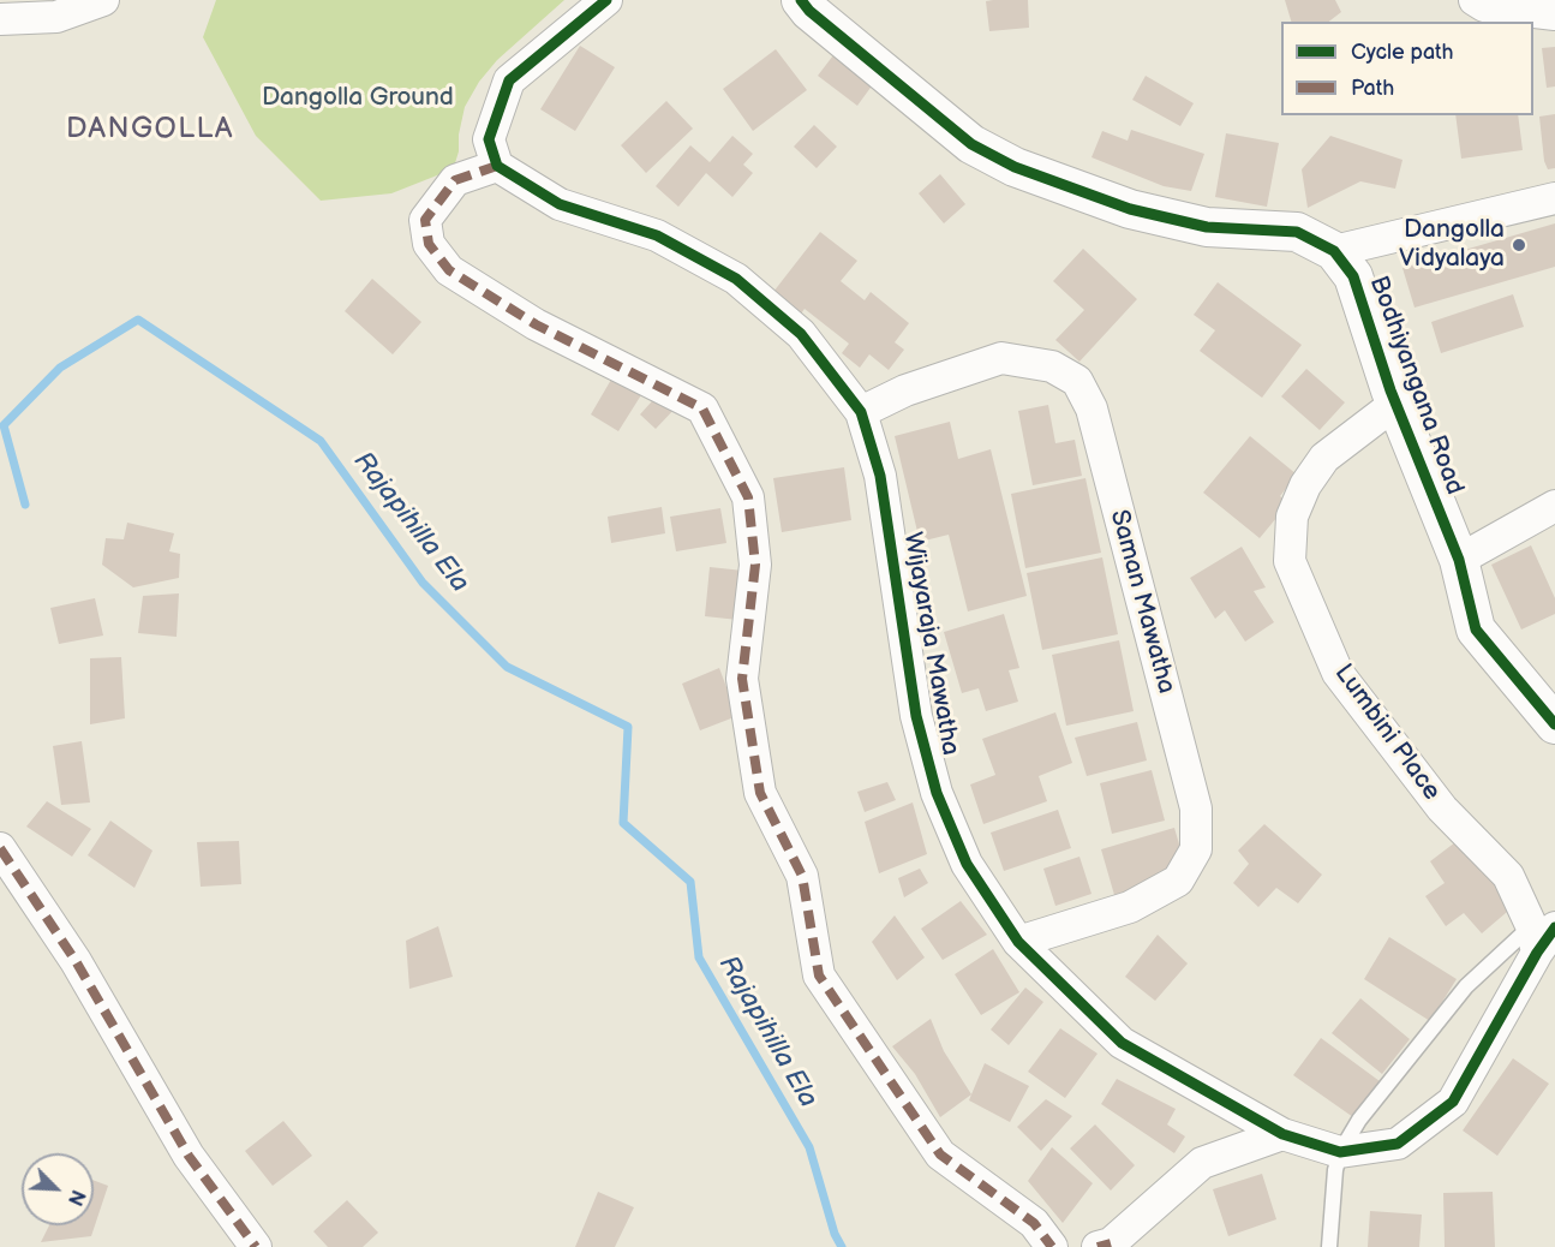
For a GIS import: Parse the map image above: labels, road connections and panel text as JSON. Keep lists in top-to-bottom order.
{
  "streets": {
    "street": [
      "Bodhiyangana Road",
      "Saman Mawatha",
      "Wijayaraja Mawatha",
      "Lumbini Place"
    ]
  },
  "crossings": [
    ["Bodhiyangana Road", "Lumbini Place"],
    ["Saman Mawatha", "Wijayaraja Mawatha"],
    ["Wijayaraja Mawatha", "Lumbini Place"]
  ],
  "districts": ["DANGOLLA"],
  "water": ["Rajapihilla Ela"],
  "parks": ["Dangolla Ground"],
  "places": ["Dangolla Vidyalaya"],
  "legend": ["Cycle path", "Path"],
  "north": "bottom right"
}
